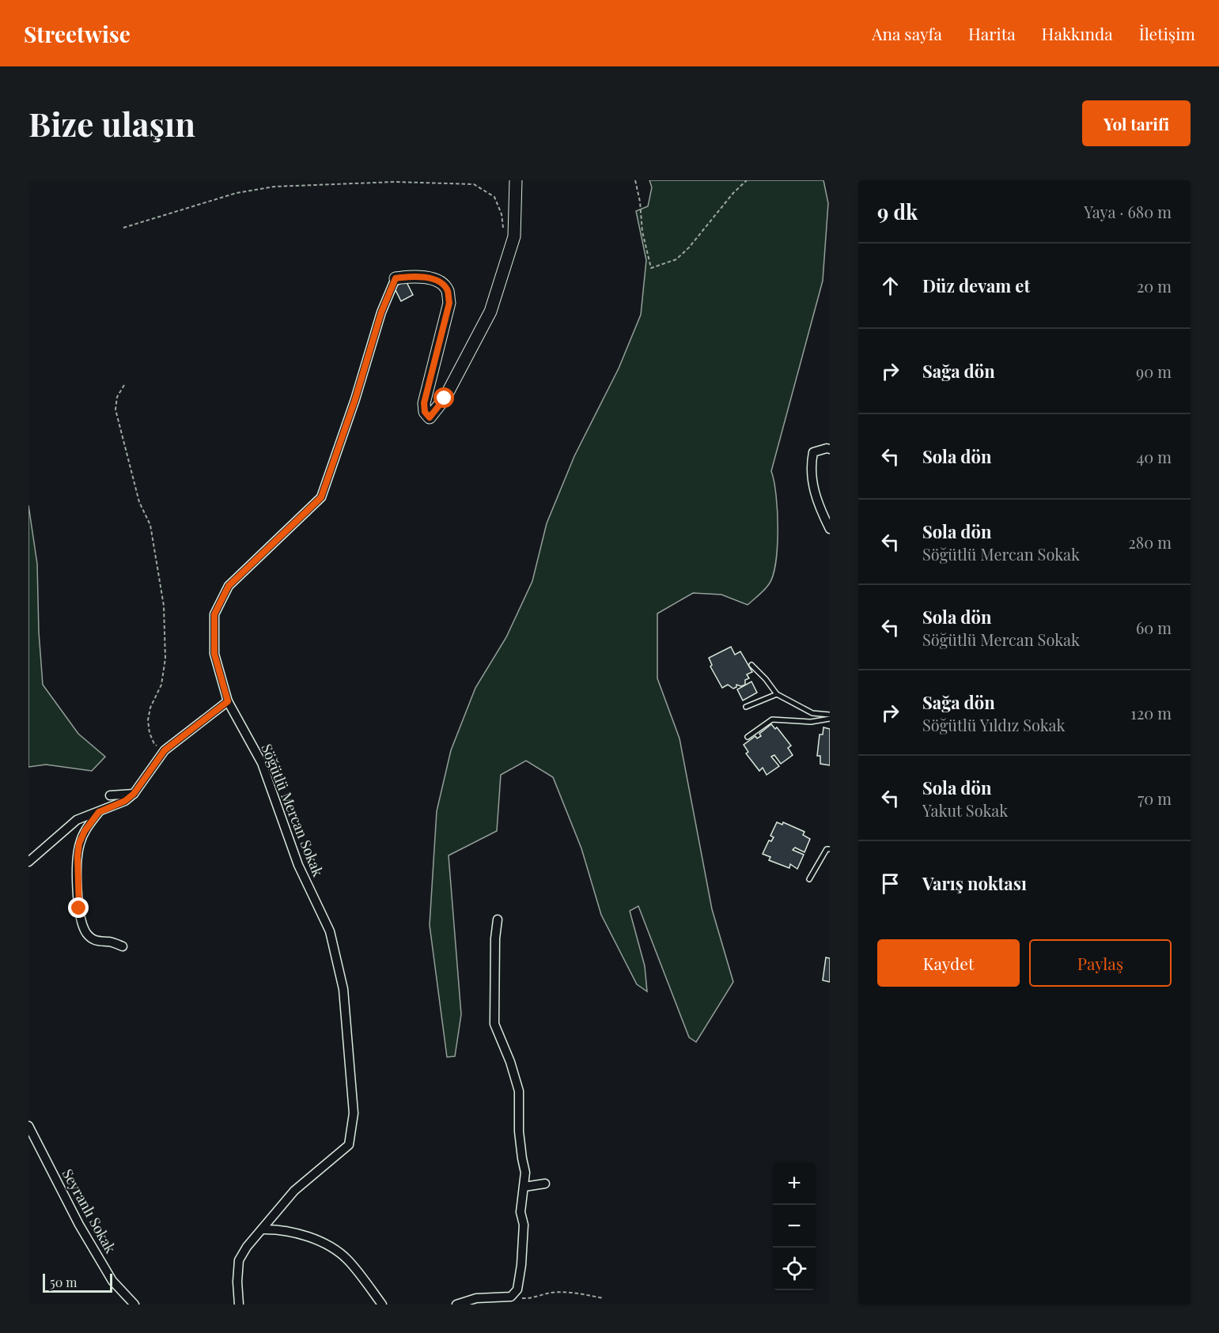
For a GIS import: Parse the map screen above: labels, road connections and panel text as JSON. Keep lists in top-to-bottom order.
{
  "streets": {
    "street": ["Söğütlü Mercan Sokak", "Seyranlı Sokak"]
  },
  "scale_bar": "50 m",
  "page": {
    "header": "Streetwise",
    "nav": [
      "Ana sayfa",
      "Harita",
      "Hakkında",
      "İletişim"
    ],
    "buttons": [
      "Yol tarifi",
      ["Kaydet", "Paylaş"]
    ],
    "title": "Bize ulaşın",
    "heading": ["9 dk", "Yaya · 680 m"],
    "list": [
      ["Düz devam et", "20 m"],
      ["Sağa dön", "90 m"],
      ["Sola dön", "40 m"],
      ["Sola dön", "Söğütlü Mercan Sokak", "280 m"],
      ["Sola dön", "Söğütlü Mercan Sokak", "60 m"],
      ["Sağa dön", "Söğütlü Yıldız Sokak", "120 m"],
      ["Sola dön", "Yakut Sokak", "70 m"],
      "Varış noktası"
    ],
    "map_buttons": ["+", "−"],
    "scale": "50 m"
  }
}
